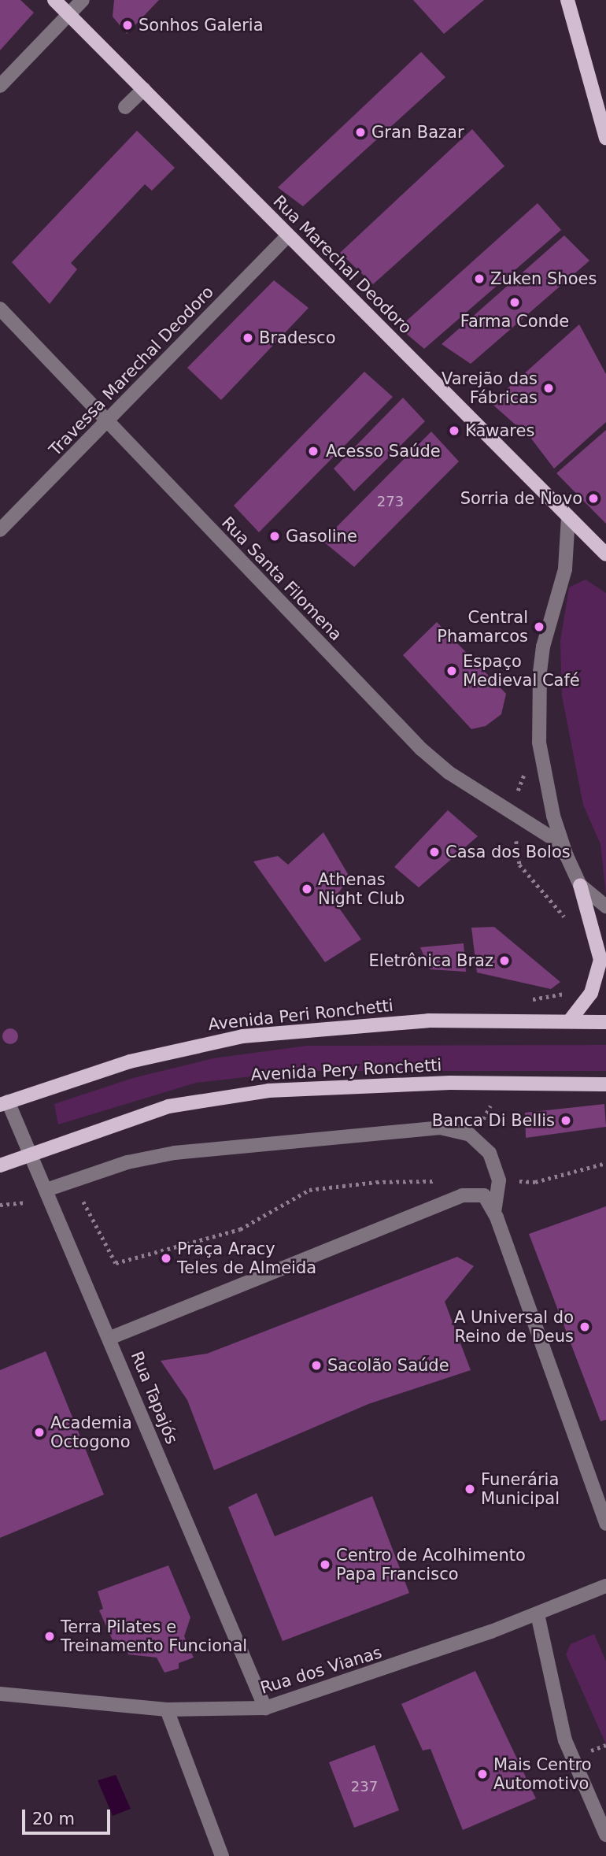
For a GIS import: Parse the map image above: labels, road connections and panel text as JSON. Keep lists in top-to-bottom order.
{
  "streets": {
    "main road": ["Rua Marechal Deodoro", "Avenida Peri Ronchetti", "Avenida Pery Ronchetti"],
    "street": [
      "Travessa Marechal Deodoro",
      "Rua Santa Filomena",
      "Rua Tapajós",
      "Rua dos Vianas"
    ]
  },
  "crossings": [
    ["Rua Marechal Deodoro", "Travessa Marechal Deodoro"],
    ["Travessa Marechal Deodoro", "Rua Santa Filomena"],
    ["Avenida Peri Ronchetti", "Rua Tapajós"],
    ["Avenida Pery Ronchetti", "Rua Tapajós"],
    ["Rua Tapajós", "Rua dos Vianas"]
  ],
  "places": [
    "Sonhos Galeria",
    "Gran Bazar",
    "Zuken Shoes",
    "Farma Conde",
    "Bradesco",
    "Varejão das Fábricas",
    "Kawares",
    "Acesso Saúde",
    "Sorria de Novo",
    "Gasoline",
    "Central Phamarcos",
    "Espaço Medieval Café",
    "Casa dos Bolos",
    "Athenas Night Club",
    "Eletrônica Braz",
    "Banca Di Bellis",
    "Praça Aracy Teles de Almeida",
    "A Universal do Reino de Deus",
    "Sacolão Saúde",
    "Academia Octogono",
    "Funerária Municipal",
    "Centro de Acolhimento Papa Francisco",
    "Terra Pilates e Treinamento Funcional",
    "Mais Centro Automotivo"
  ],
  "house_numbers": ["273", "237"],
  "scale_bar": "20 m"
}
